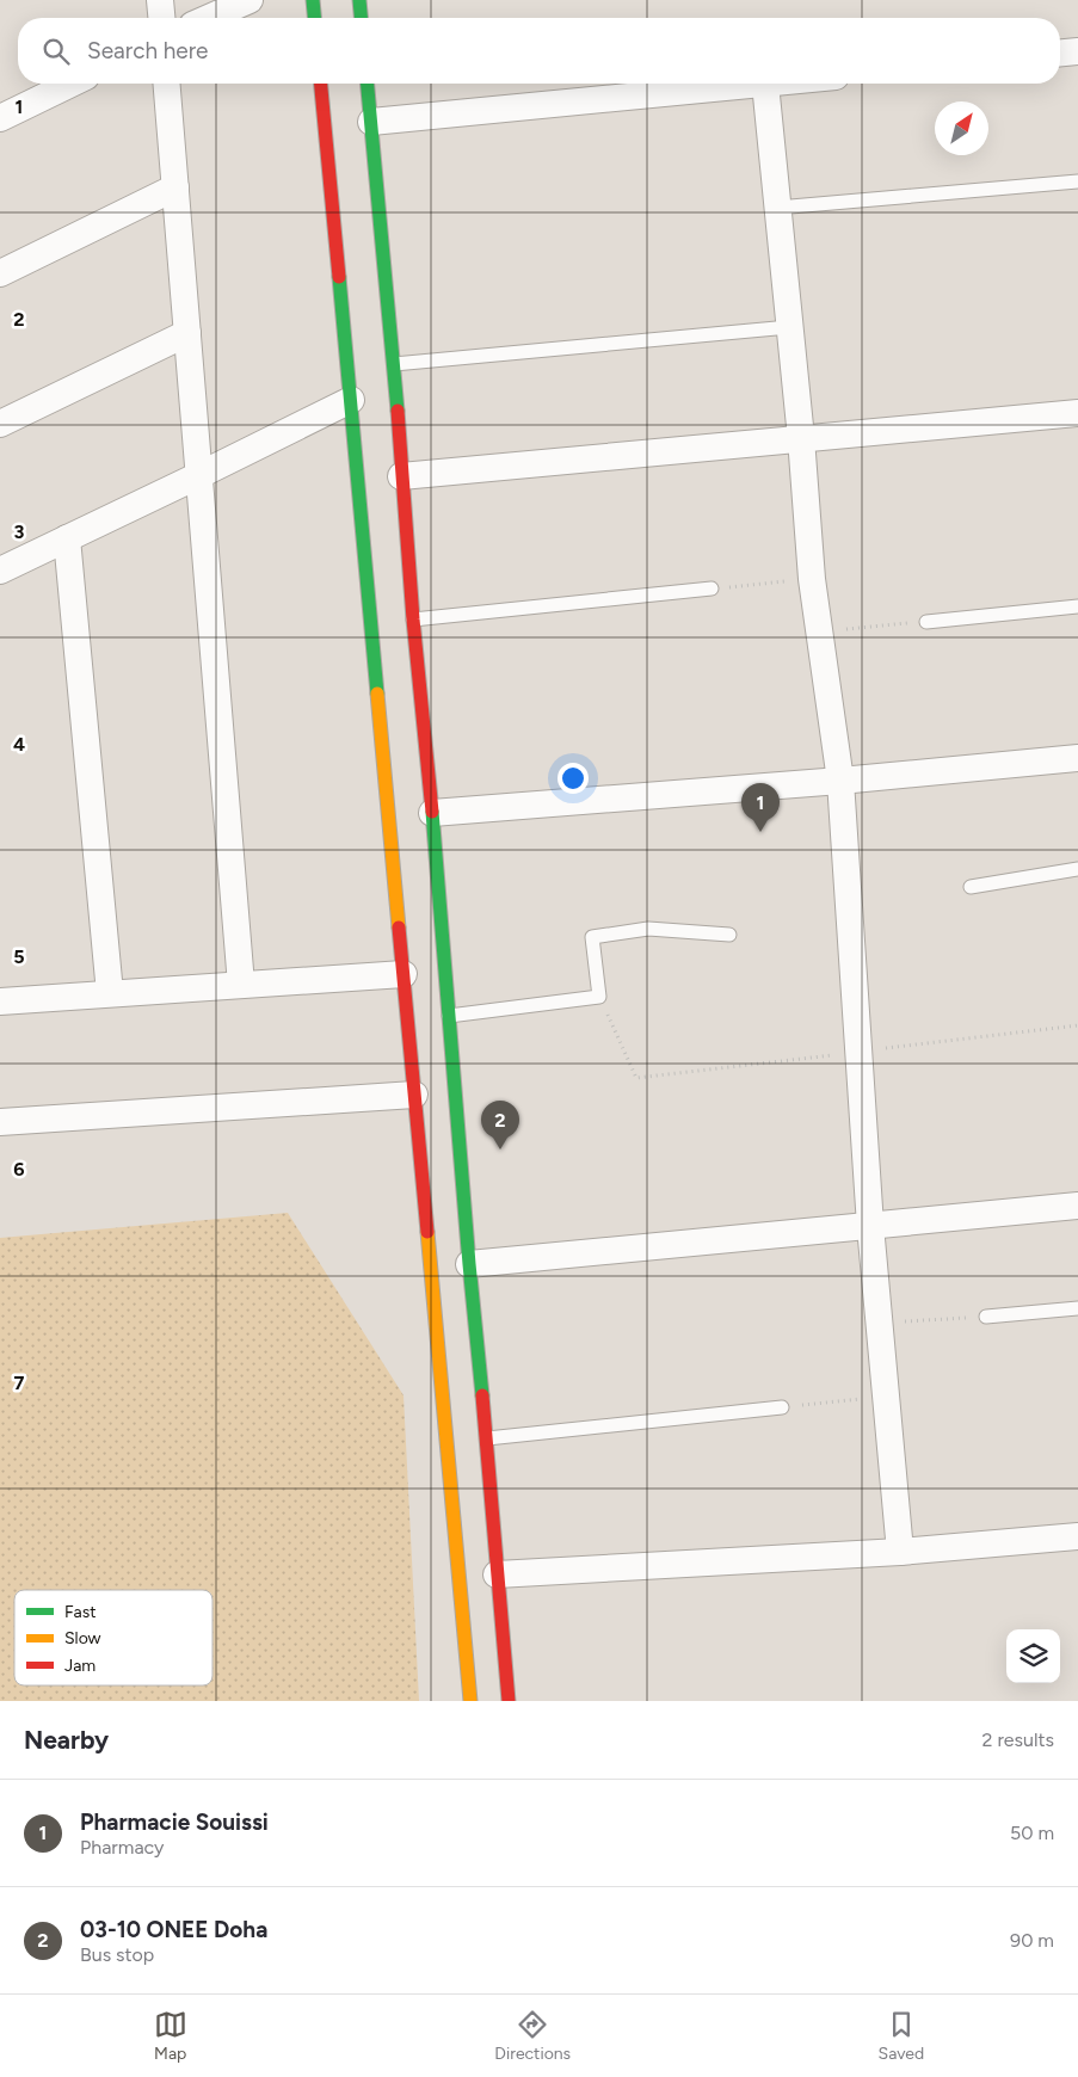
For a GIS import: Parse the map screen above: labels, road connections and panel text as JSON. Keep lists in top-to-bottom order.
{
  "legend": ["Fast", "Slow", "Jam"],
  "north": "top right",
  "page": {
    "search": "Search here",
    "pins": ["1", "2"],
    "heading": ["Nearby", "2 results"],
    "list": [
      {
        "mark": "1",
        "name": "Pharmacie Souissi",
        "note": "Pharmacy",
        "value": "50 m"
      },
      {
        "mark": "2",
        "name": "03-10 ONEE Doha",
        "note": "Bus stop",
        "value": "90 m"
      }
    ],
    "nav": ["Map", "Directions", "Saved"]
  },
  "grid": {
    "rows": [
      "1",
      "2",
      "3",
      "4",
      "5",
      "6",
      "7"
    ]
  }
}
